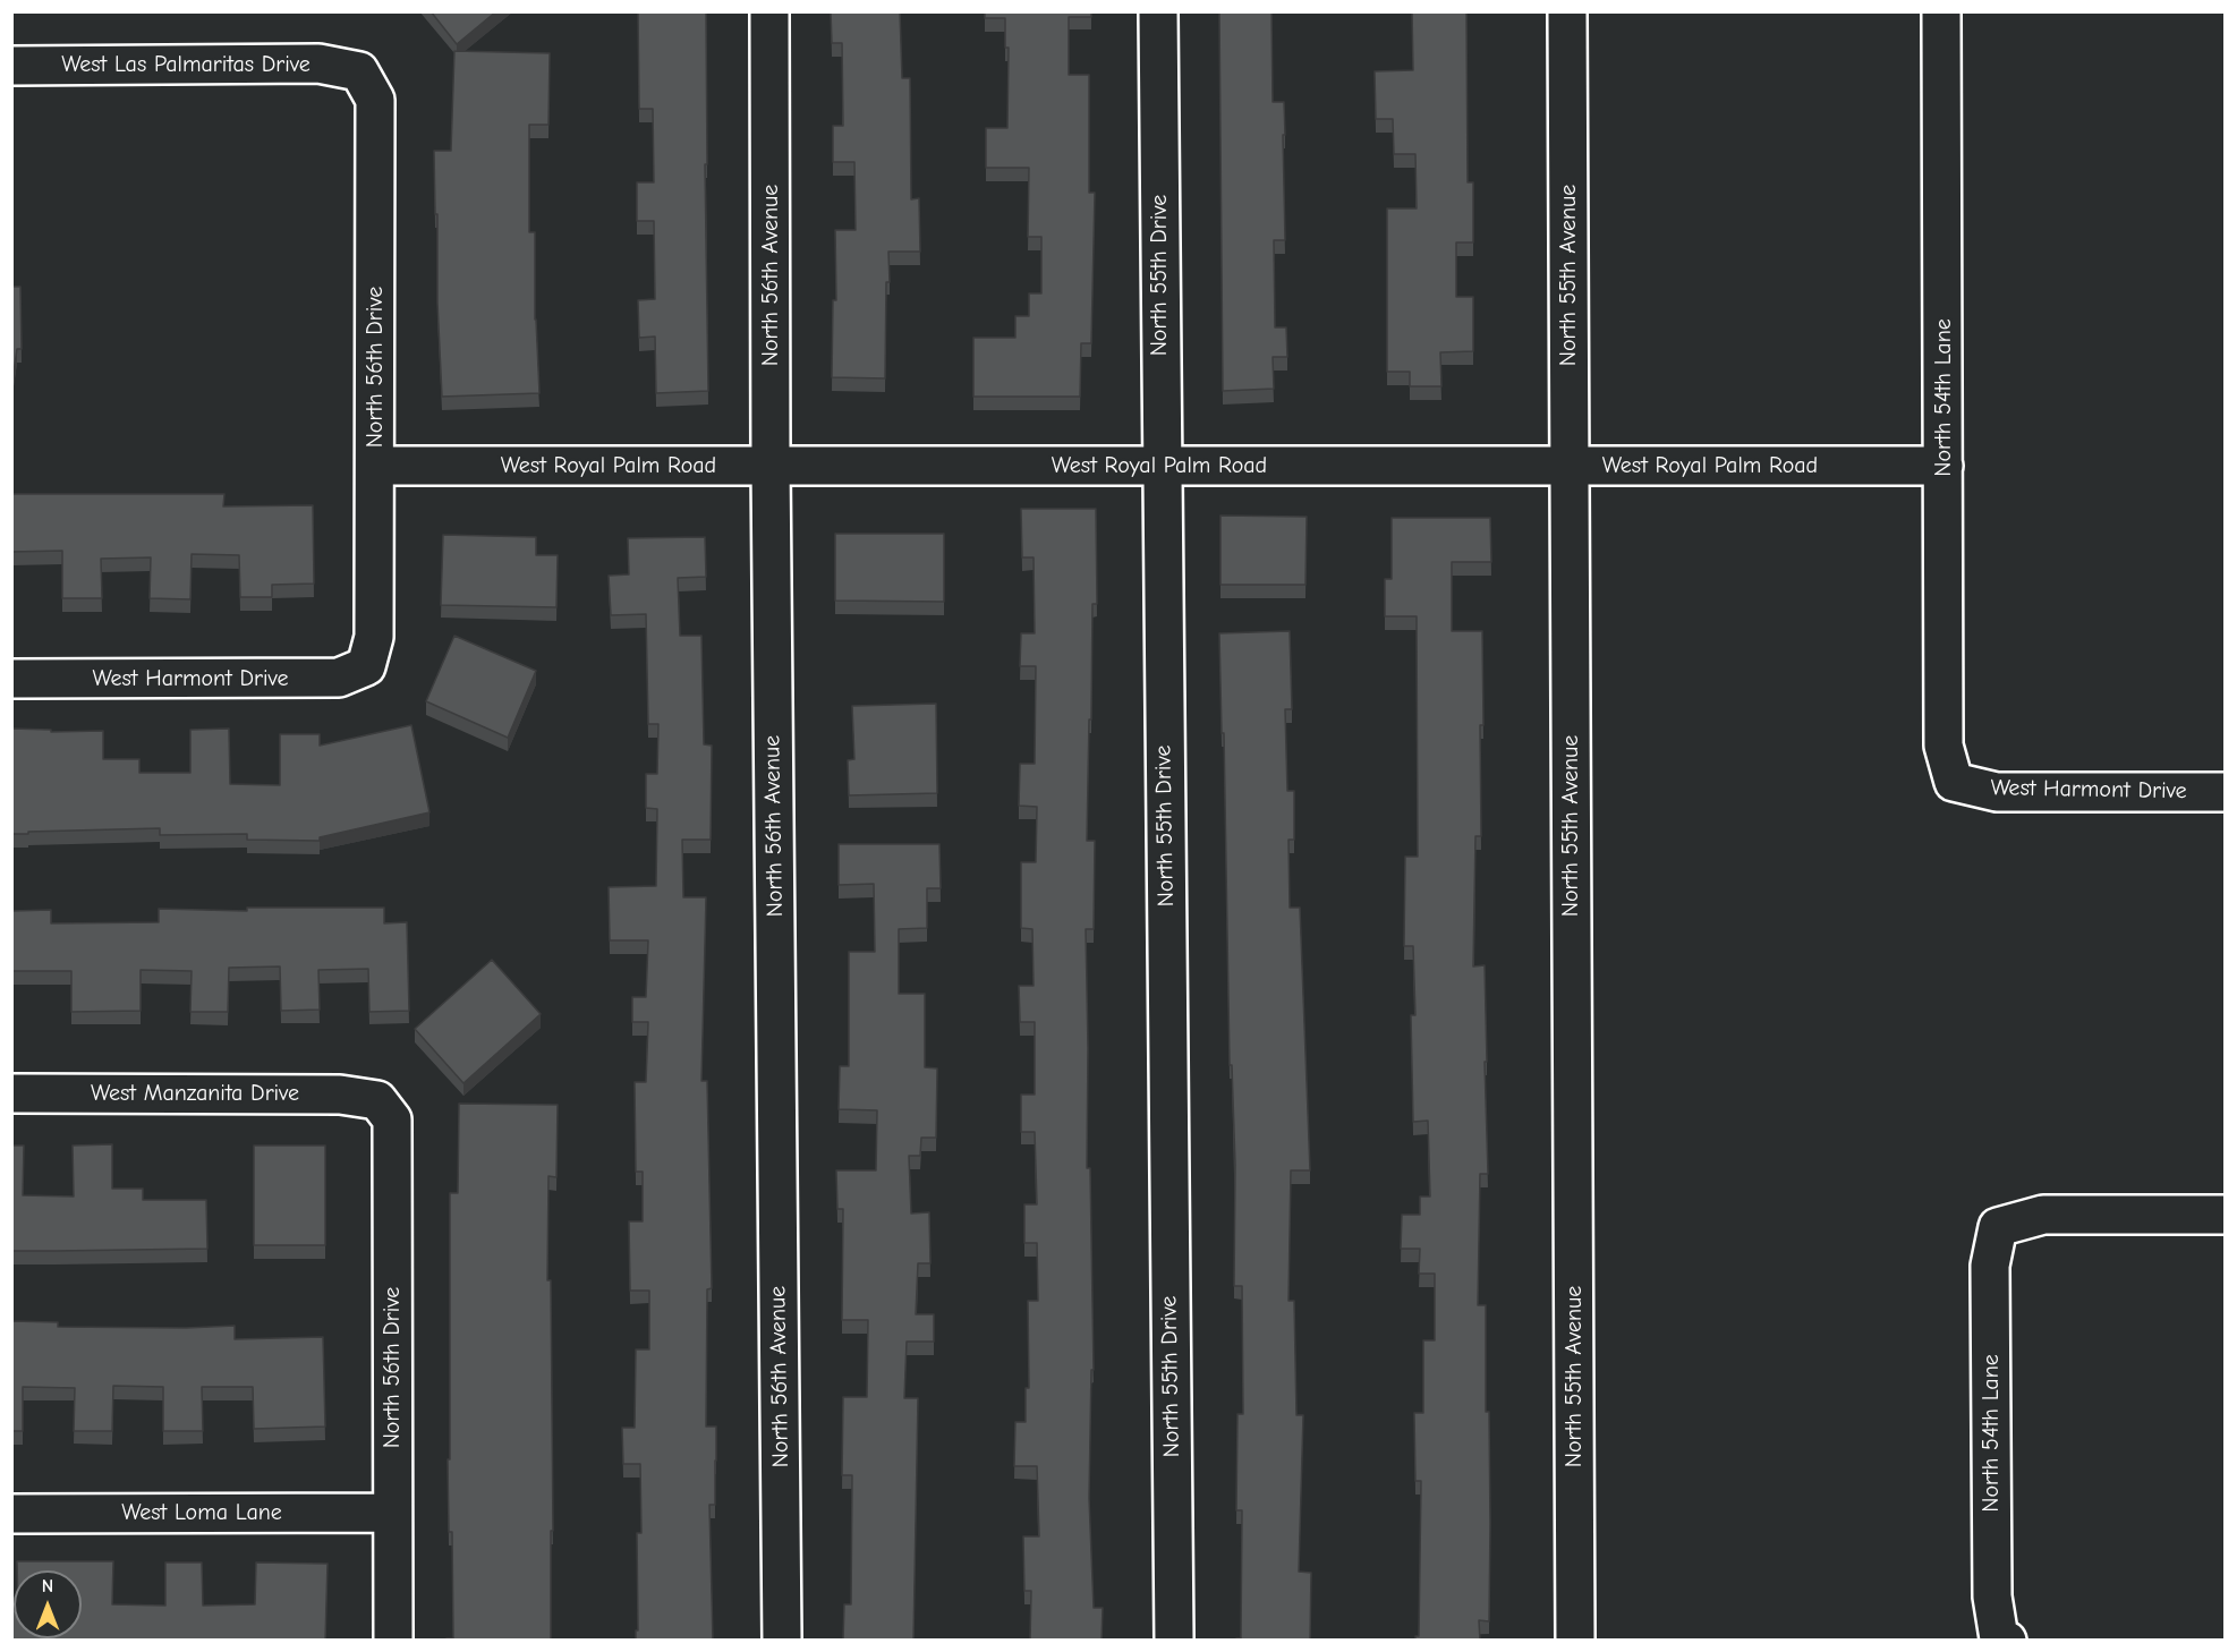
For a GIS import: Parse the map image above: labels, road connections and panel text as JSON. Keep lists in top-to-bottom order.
{
  "streets": {
    "street": [
      "West Las Palmaritas Drive",
      "North 56th Avenue",
      "North 55th Drive",
      "North 55th Avenue",
      "North 56th Drive",
      "North 54th Lane",
      "West Royal Palm Road",
      "West Harmont Drive",
      "West Manzanita Drive",
      "West Loma Lane"
    ]
  },
  "crossings": [
    ["West Las Palmaritas Drive", "North 56th Drive"],
    ["North 56th Avenue", "West Royal Palm Road"],
    ["North 55th Drive", "West Royal Palm Road"],
    ["North 55th Avenue", "West Royal Palm Road"],
    ["North 56th Drive", "West Royal Palm Road"],
    ["North 56th Drive", "West Harmont Drive"],
    ["North 56th Drive", "West Manzanita Drive"],
    ["North 56th Drive", "West Loma Lane"],
    ["North 54th Lane", "West Royal Palm Road"],
    ["North 54th Lane", "West Harmont Drive"]
  ],
  "north": "top"
}
